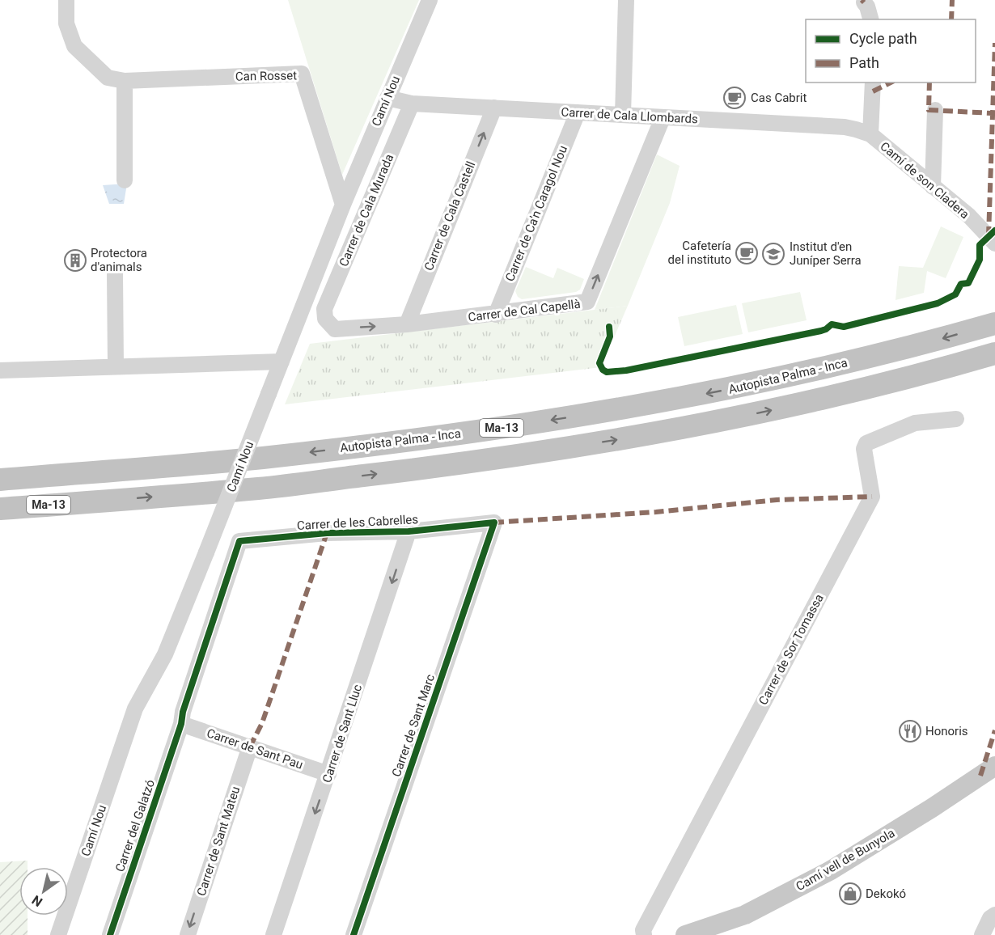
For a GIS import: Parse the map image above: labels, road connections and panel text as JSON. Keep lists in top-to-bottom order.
{
  "streets": {
    "highway": ["Autopista Palma - Inca", "Ma-13"],
    "main road": ["Camí vell de Bunyola"],
    "street": [
      "Can Rosset",
      "Camí Nou",
      "Carrer de Cala Llombards",
      "Camí de son Cladera",
      "Carrer de Cala Murada",
      "Carrer de Ca'n Caragol Nou",
      "Carrer de Cala Castell",
      "Carrer de Cal Capellà",
      "Carrer de les Cabrelles",
      "Carrer de Sor Tomassa",
      "Carrer de Sant Marc",
      "Carrer de Sant Lluc",
      "Carrer de Sant Pau",
      "Carrer del Galatzó",
      "Carrer de Sant Mateu"
    ]
  },
  "crossings": [
    ["Can Rosset", "Camí Nou"],
    ["Camí Nou", "Carrer de Cala Llombards"],
    ["Carrer de Cala Llombards", "Camí de son Cladera"],
    ["Carrer de Cala Llombards", "Carrer de Cala Murada"],
    ["Carrer de Cala Llombards", "Carrer de Ca'n Caragol Nou"],
    ["Carrer de Cala Llombards", "Carrer de Cala Castell"],
    ["Carrer de Cala Llombards", "Carrer de Cal Capellà"],
    ["Carrer de Cala Murada", "Carrer de Cal Capellà"],
    ["Carrer de Ca'n Caragol Nou", "Carrer de Cal Capellà"],
    ["Carrer de Cala Castell", "Carrer de Cal Capellà"],
    ["Carrer de les Cabrelles", "Carrer de Sant Marc"],
    ["Carrer de les Cabrelles", "Carrer de Sant Lluc"],
    ["Carrer de les Cabrelles", "Carrer de Sant Pau"],
    ["Carrer de les Cabrelles", "Carrer del Galatzó"],
    ["Carrer de Sant Lluc", "Carrer de Sant Pau"],
    ["Carrer de Sant Pau", "Carrer del Galatzó"],
    ["Carrer de Sant Pau", "Carrer de Sant Mateu"]
  ],
  "one_way": [
    "Carrer de Cala Castell",
    "Carrer de Cal Capellà",
    "Carrer de Sant Lluc",
    "Carrer de Sant Mateu"
  ],
  "places": {
    "cafe": ["Cas Cabrit", "Cafetería del instituto"],
    "school or university": ["Institut d'en Juníper Serra"],
    "building": ["Protectora d'animals"],
    "restaurant": ["Honoris"],
    "shop": ["Dekokó"]
  },
  "legend": ["Cycle path", "Path"],
  "north": "bottom left"
}
